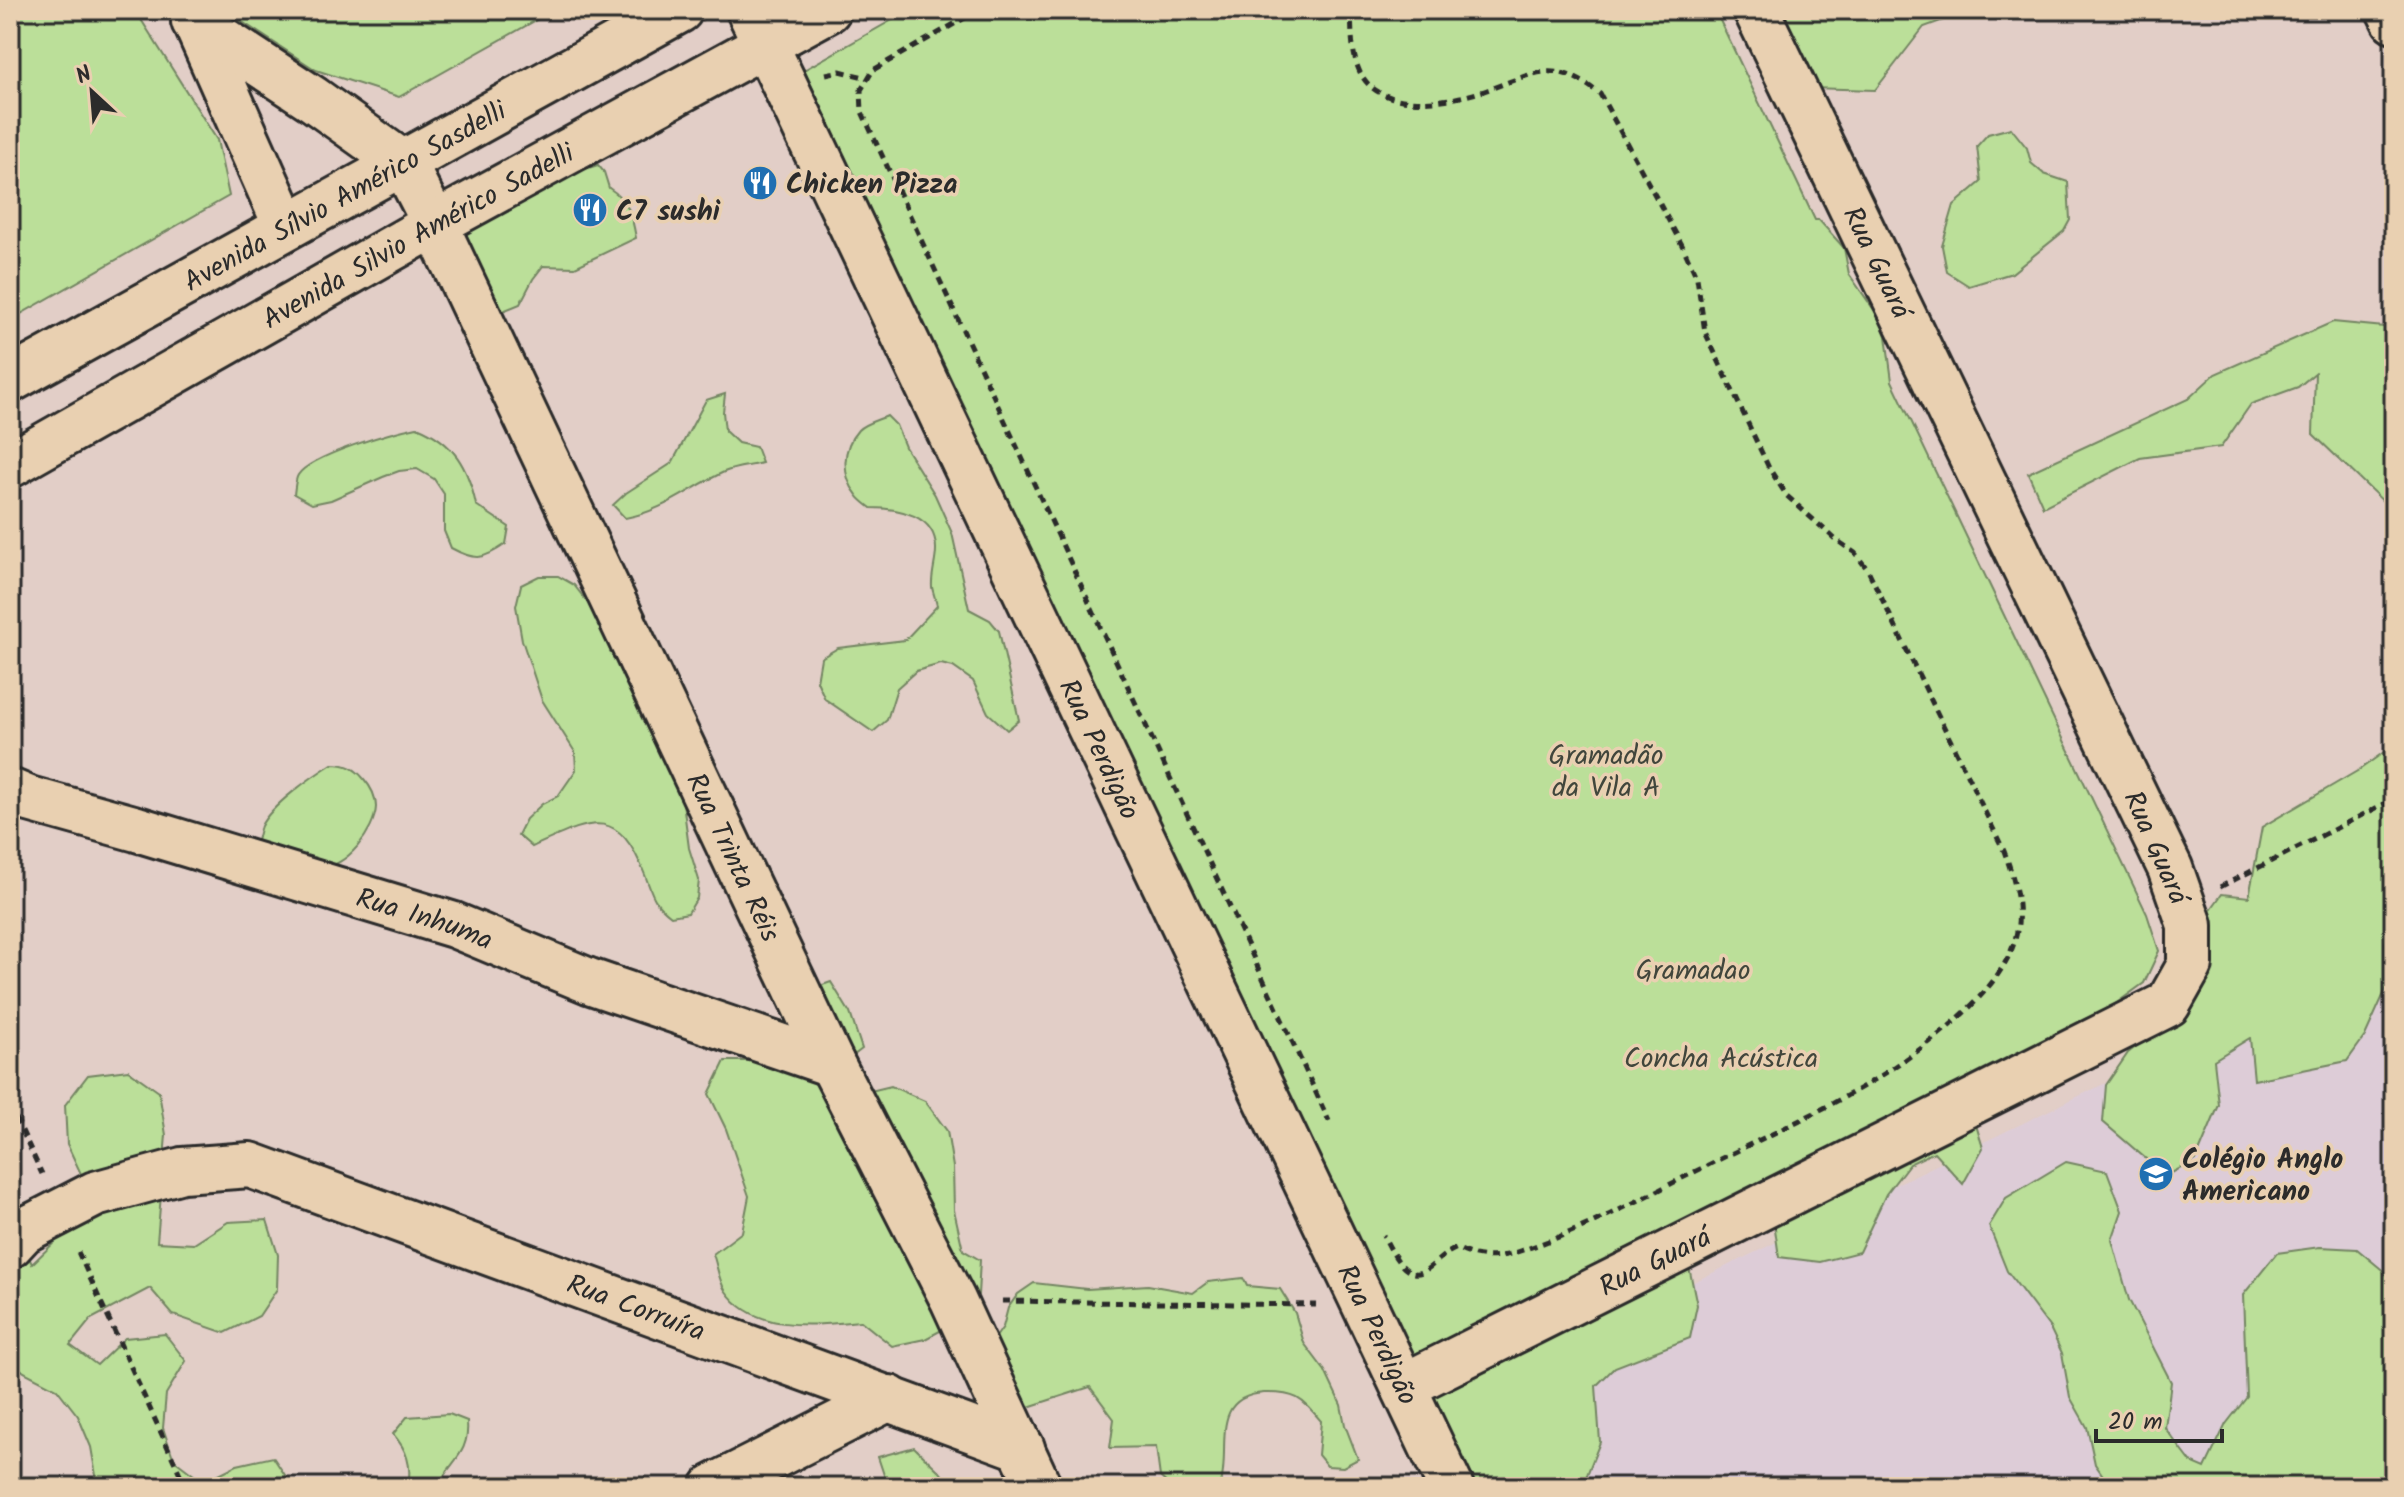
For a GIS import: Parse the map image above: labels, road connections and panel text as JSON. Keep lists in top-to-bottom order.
{
  "streets": {
    "street": [
      "Avenida Sílvio Américo Sasdelli",
      "Avenida Silvio Américo Sadelli",
      "Rua Guará",
      "Rua Perdigão",
      "Rua Trinta Réis",
      "Rua Inhuma",
      "Rua Corruíra"
    ]
  },
  "crossings": [
    ["Avenida Sílvio Américo Sasdelli", "Rua Trinta Réis"],
    ["Avenida Silvio Américo Sadelli", "Rua Perdigão"],
    ["Avenida Silvio Américo Sadelli", "Rua Trinta Réis"],
    ["Rua Guará", "Rua Perdigão"],
    ["Rua Trinta Réis", "Rua Inhuma"],
    ["Rua Trinta Réis", "Rua Corruíra"]
  ],
  "parks": ["Gramadão da Vila A", "Gramadao", "Concha Acústica"],
  "places": {
    "restaurant": ["Chicken Pizza", "C7 sushi"],
    "school or university": ["Colégio Anglo Americano"]
  },
  "scale_bar": "20 m",
  "north": "top left"
}
